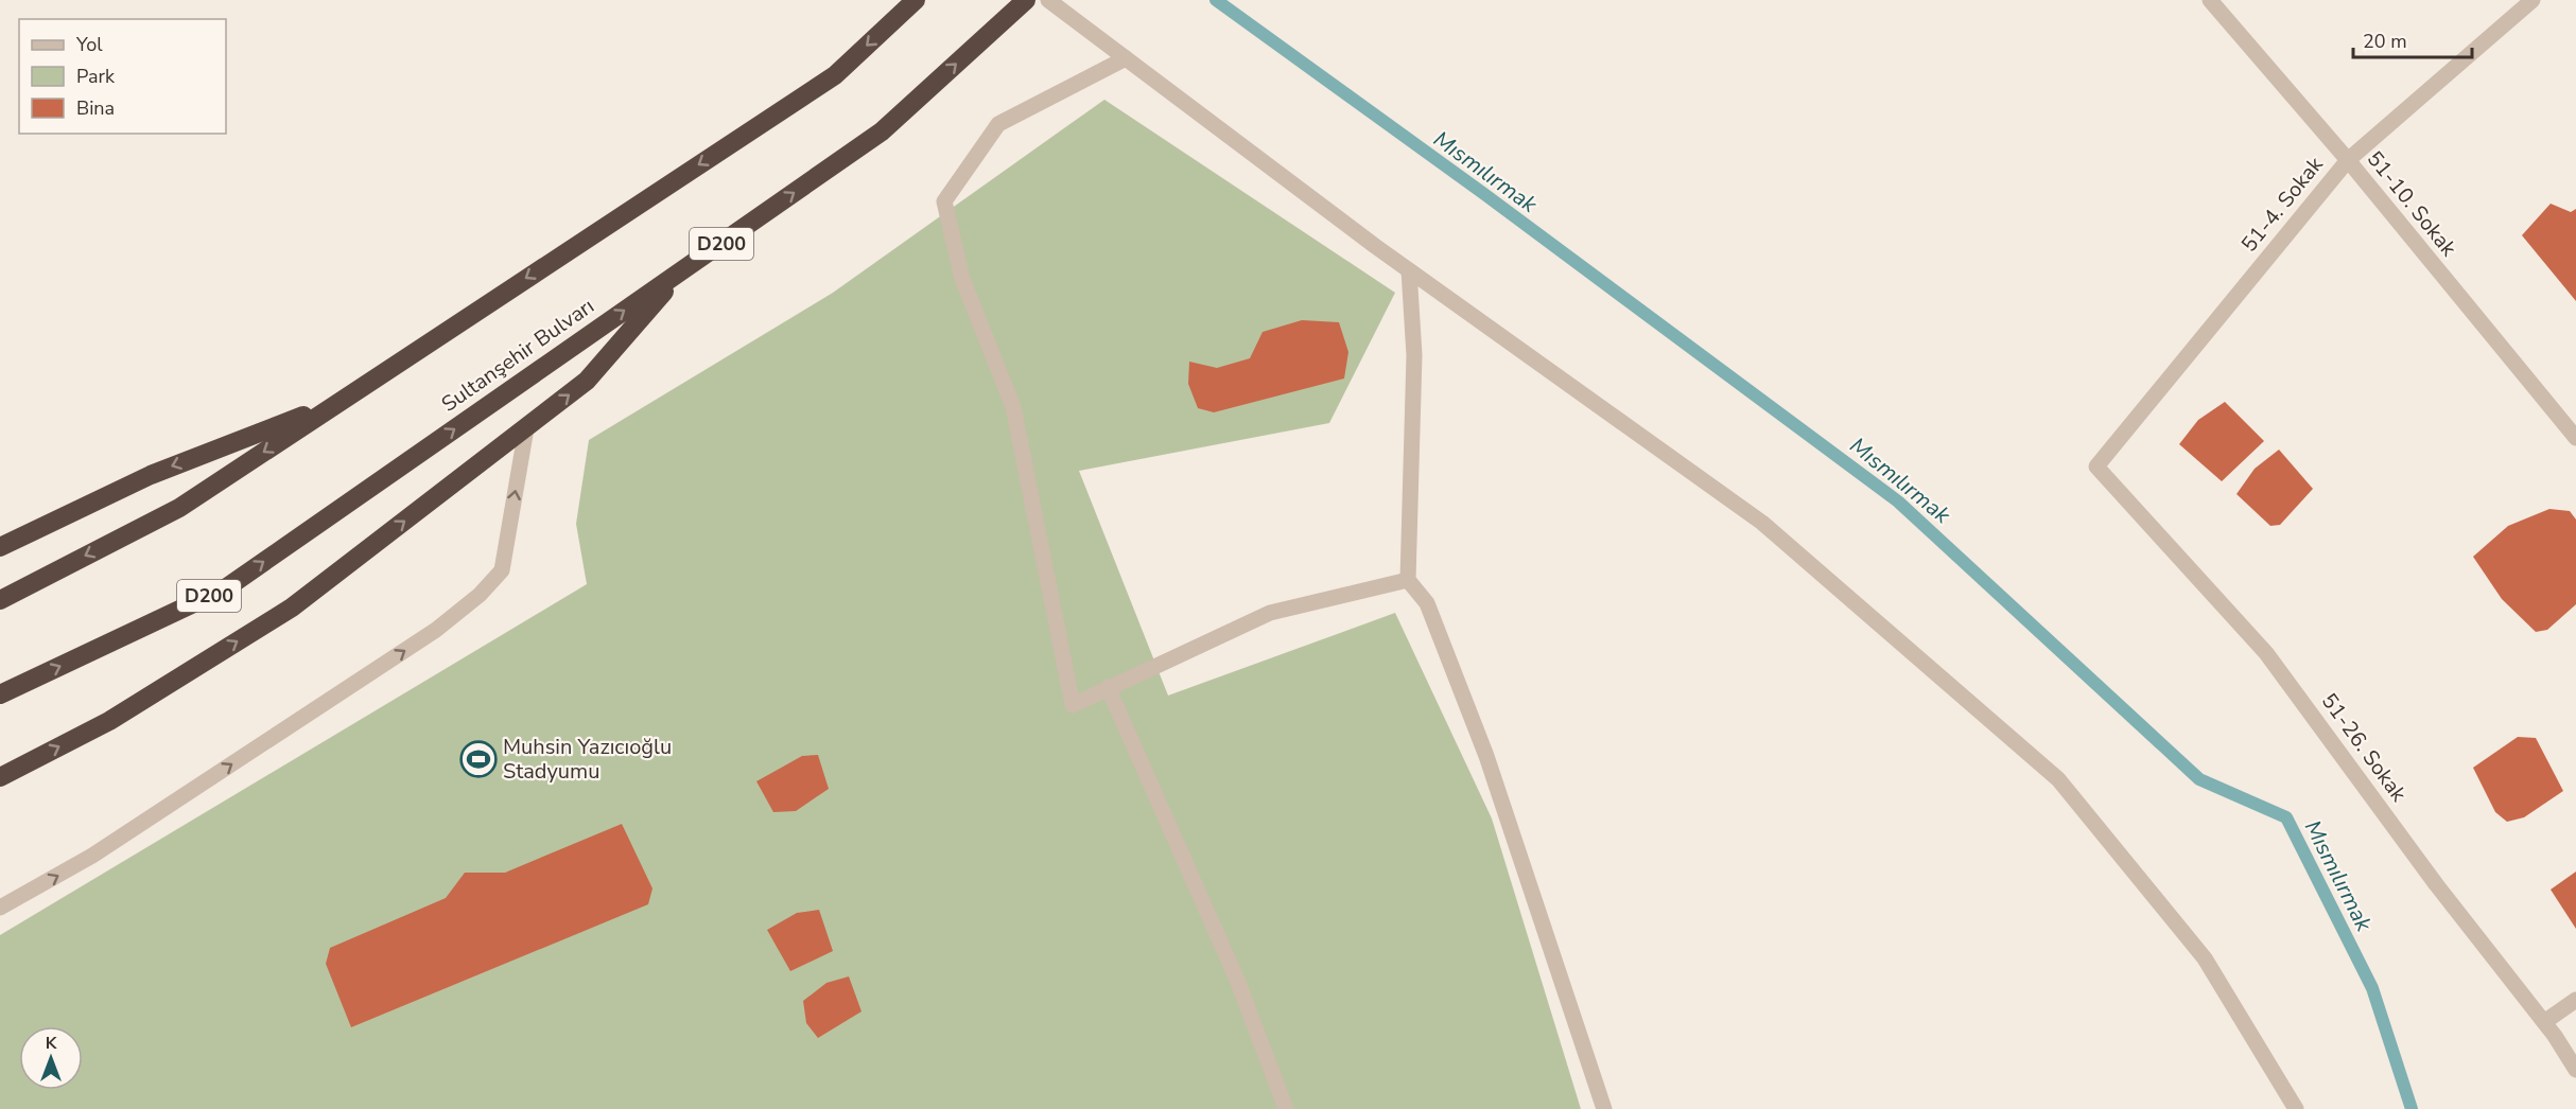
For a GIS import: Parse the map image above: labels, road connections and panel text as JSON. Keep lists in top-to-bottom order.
{
  "streets": {
    "highway": ["D200", "Sultanşehir Bulvarı"],
    "street": ["51-10. Sokak", "51-4. Sokak", "51-26. Sokak"]
  },
  "crossings": [
    ["51-10. Sokak", "51-4. Sokak"],
    ["51-4. Sokak", "51-26. Sokak"]
  ],
  "water": ["Mısmılırmak"],
  "places": {
    "sports": ["Muhsin Yazıcıoğlu Stadyumu"]
  },
  "legend": ["Yol", "Park", "Bina"],
  "scale_bar": "20 m",
  "north": "top"
}
